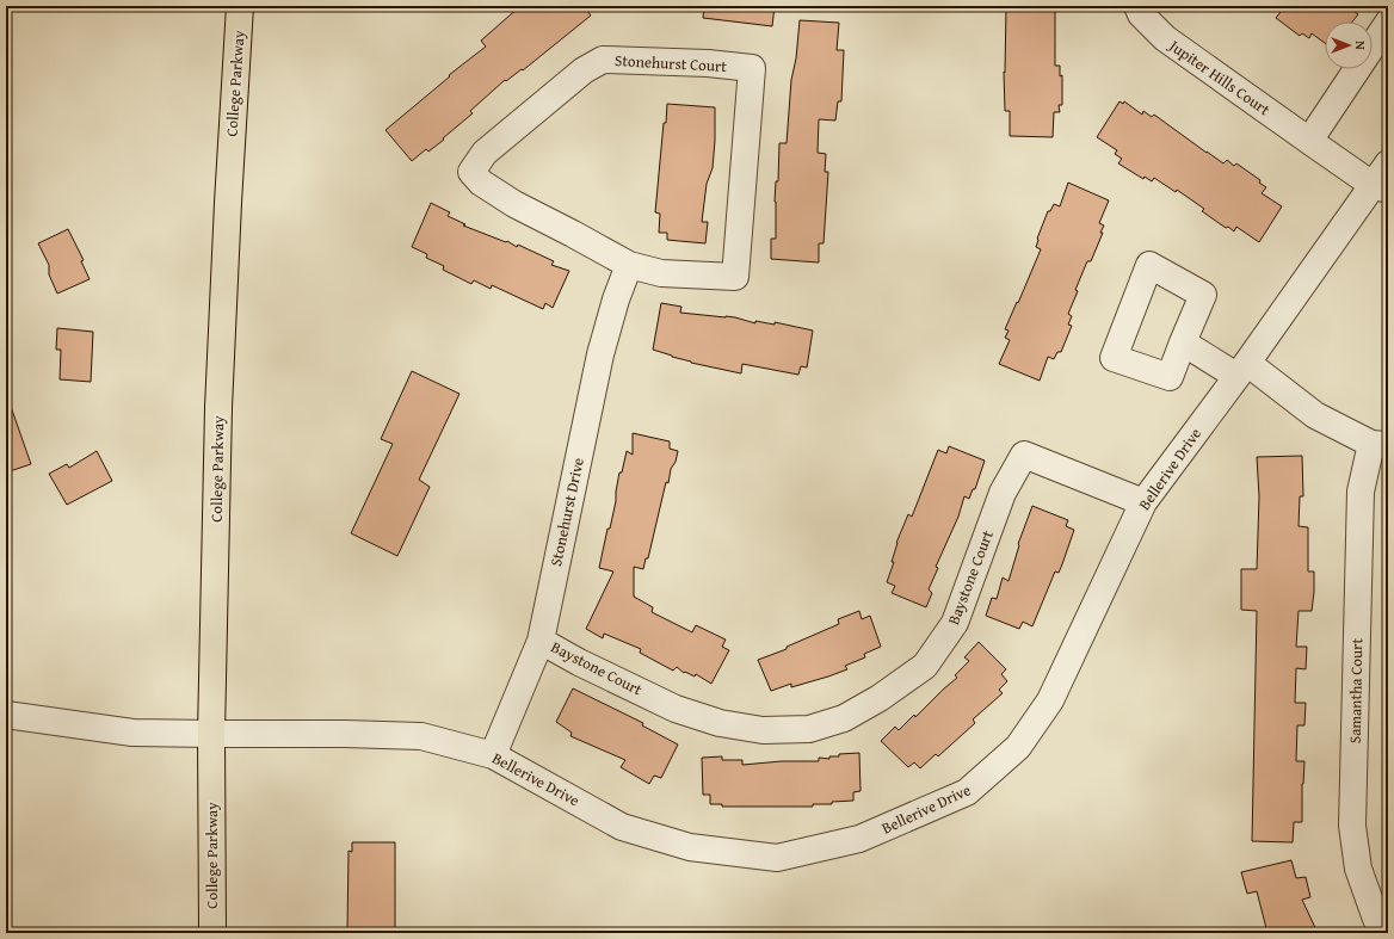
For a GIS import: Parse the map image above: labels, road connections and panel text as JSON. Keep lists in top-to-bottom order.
{
  "streets": {
    "main road": ["College Parkway"],
    "street": [
      "Stonehurst Court",
      "Jupiter Hills Court",
      "Bellerive Drive",
      "Stonehurst Drive",
      "Baystone Court",
      "Samantha Court"
    ]
  },
  "crossings": [
    ["Stonehurst Court", "Stonehurst Drive"],
    ["Jupiter Hills Court", "Bellerive Drive"],
    ["College Parkway", "Bellerive Drive"],
    ["Bellerive Drive", "Stonehurst Drive"],
    ["Bellerive Drive", "Baystone Court"],
    ["Stonehurst Drive", "Baystone Court"]
  ],
  "north": "right"
}
